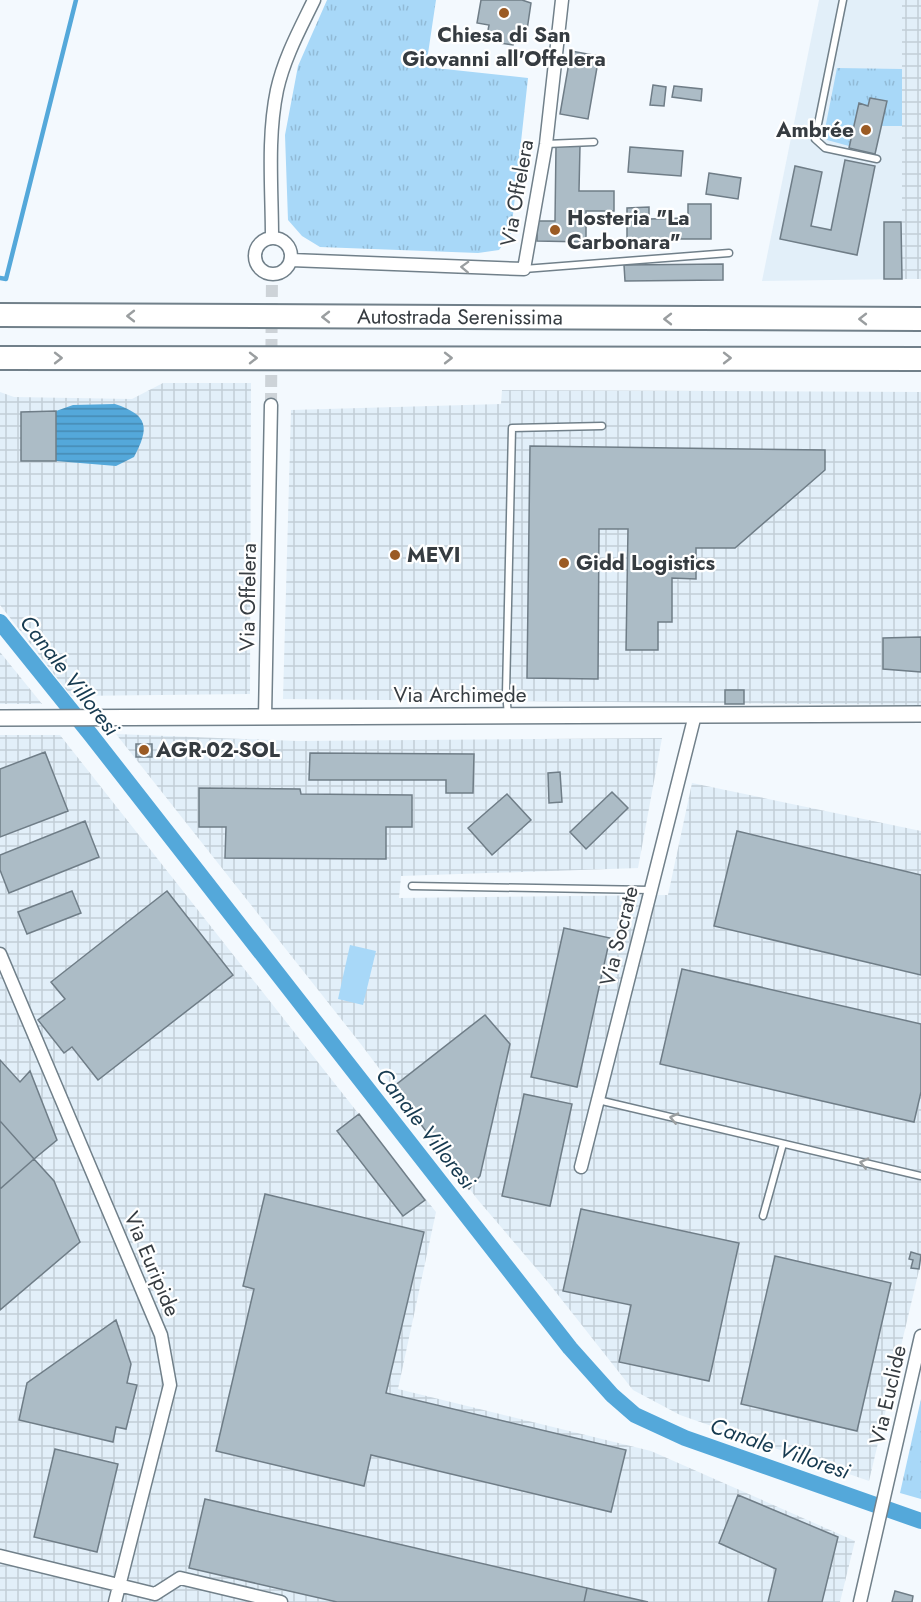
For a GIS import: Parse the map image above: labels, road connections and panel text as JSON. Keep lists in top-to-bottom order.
{
  "streets": {
    "highway": ["Autostrada Serenissima"],
    "street": [
      "Via Offelera",
      "Via Archimede",
      "Via Socrate",
      "Via Euripide",
      "Via Euclide"
    ]
  },
  "crossings": [
    ["Via Offelera", "Via Archimede"],
    ["Via Archimede", "Via Socrate"]
  ],
  "water": ["Canale Villoresi"],
  "places": [
    "Chiesa di San Giovanni all'Offelera",
    "Ambrée",
    "Hosteria \"La Carbonara\"",
    "MEVI",
    "Gidd Logistics",
    "AGR-02-SOL"
  ]
}
